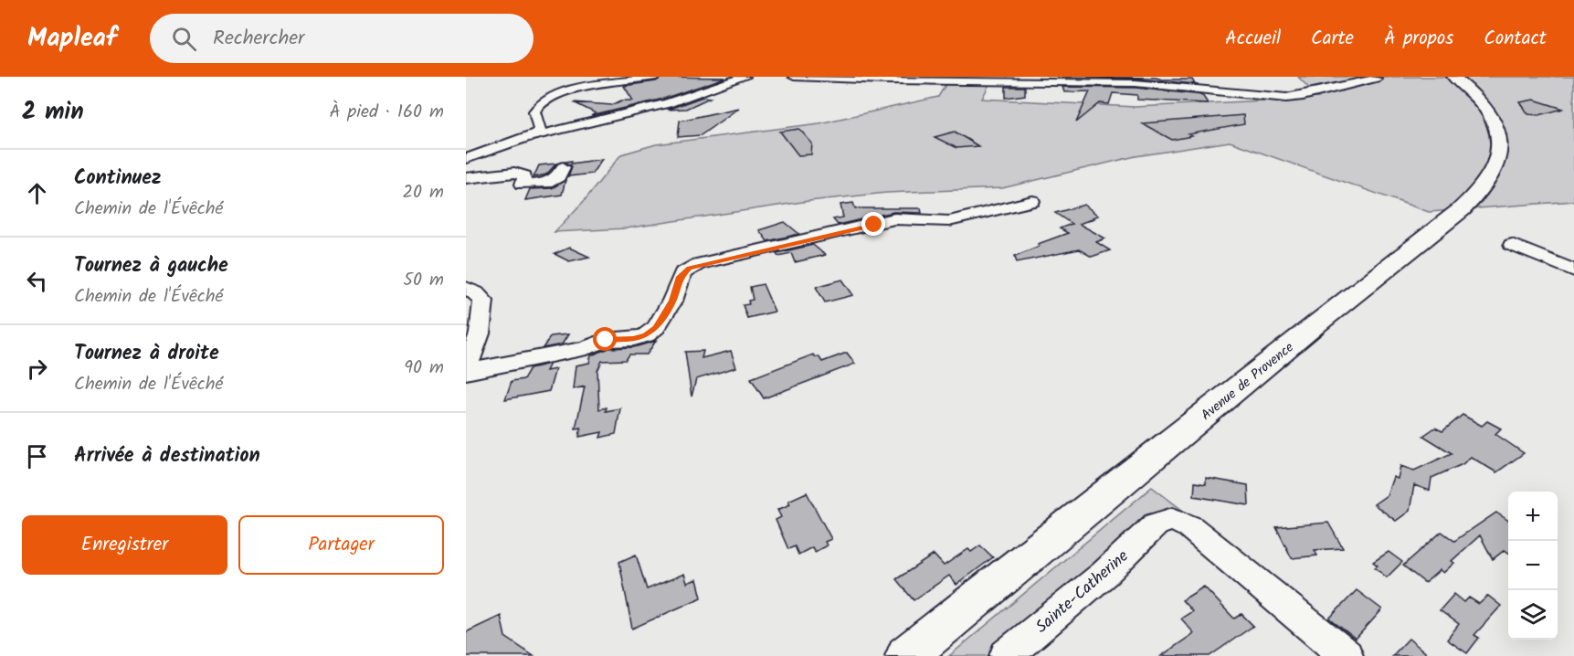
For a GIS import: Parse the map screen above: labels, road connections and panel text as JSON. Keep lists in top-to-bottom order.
{
  "streets": {
    "main road": ["Avenue de Provence"],
    "street": ["Sainte-Catherine"]
  },
  "page": {
    "header": "Mapleaf",
    "search": "Rechercher",
    "nav": [
      "Accueil",
      "Carte",
      "À propos",
      "Contact"
    ],
    "heading": ["2 min", "À pied · 160 m"],
    "list": [
      ["Continuez", "Chemin de l'Évêché", "20 m"],
      ["Tournez à gauche", "Chemin de l'Évêché", "50 m"],
      ["Tournez à droite", "Chemin de l'Évêché", "90 m"],
      "Arrivée à destination"
    ],
    "map_buttons": ["+", "−"],
    "buttons": ["Enregistrer", "Partager"]
  }
}
